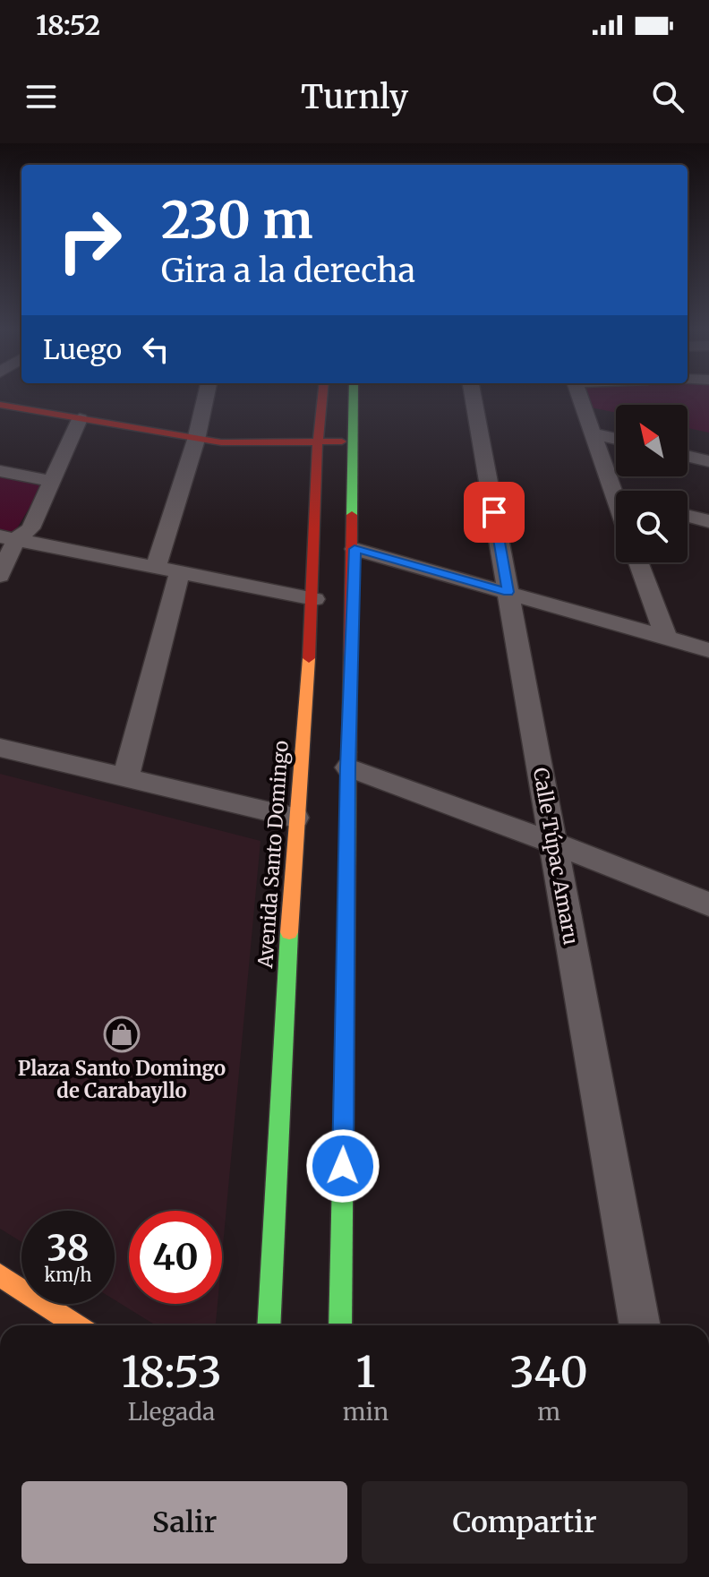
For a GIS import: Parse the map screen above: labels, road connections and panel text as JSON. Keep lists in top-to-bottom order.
{
  "streets": {
    "street": ["Avenida Santo Domingo", "Calle Túpac Amaru"]
  },
  "places": {
    "shop": ["Plaza Santo Domingo de Carabayllo"]
  },
  "north": "top left",
  "page": {
    "status": "18:52",
    "header": "Turnly",
    "turn": ["230 m", "Gira a la derecha"],
    "then": "Luego",
    "speed": "38 km/h",
    "limit": "40",
    "eta": [
      "18:53",
      "Llegada",
      "1",
      "min",
      "340",
      "m"
    ],
    "buttons": ["Salir", "Compartir"]
  }
}
